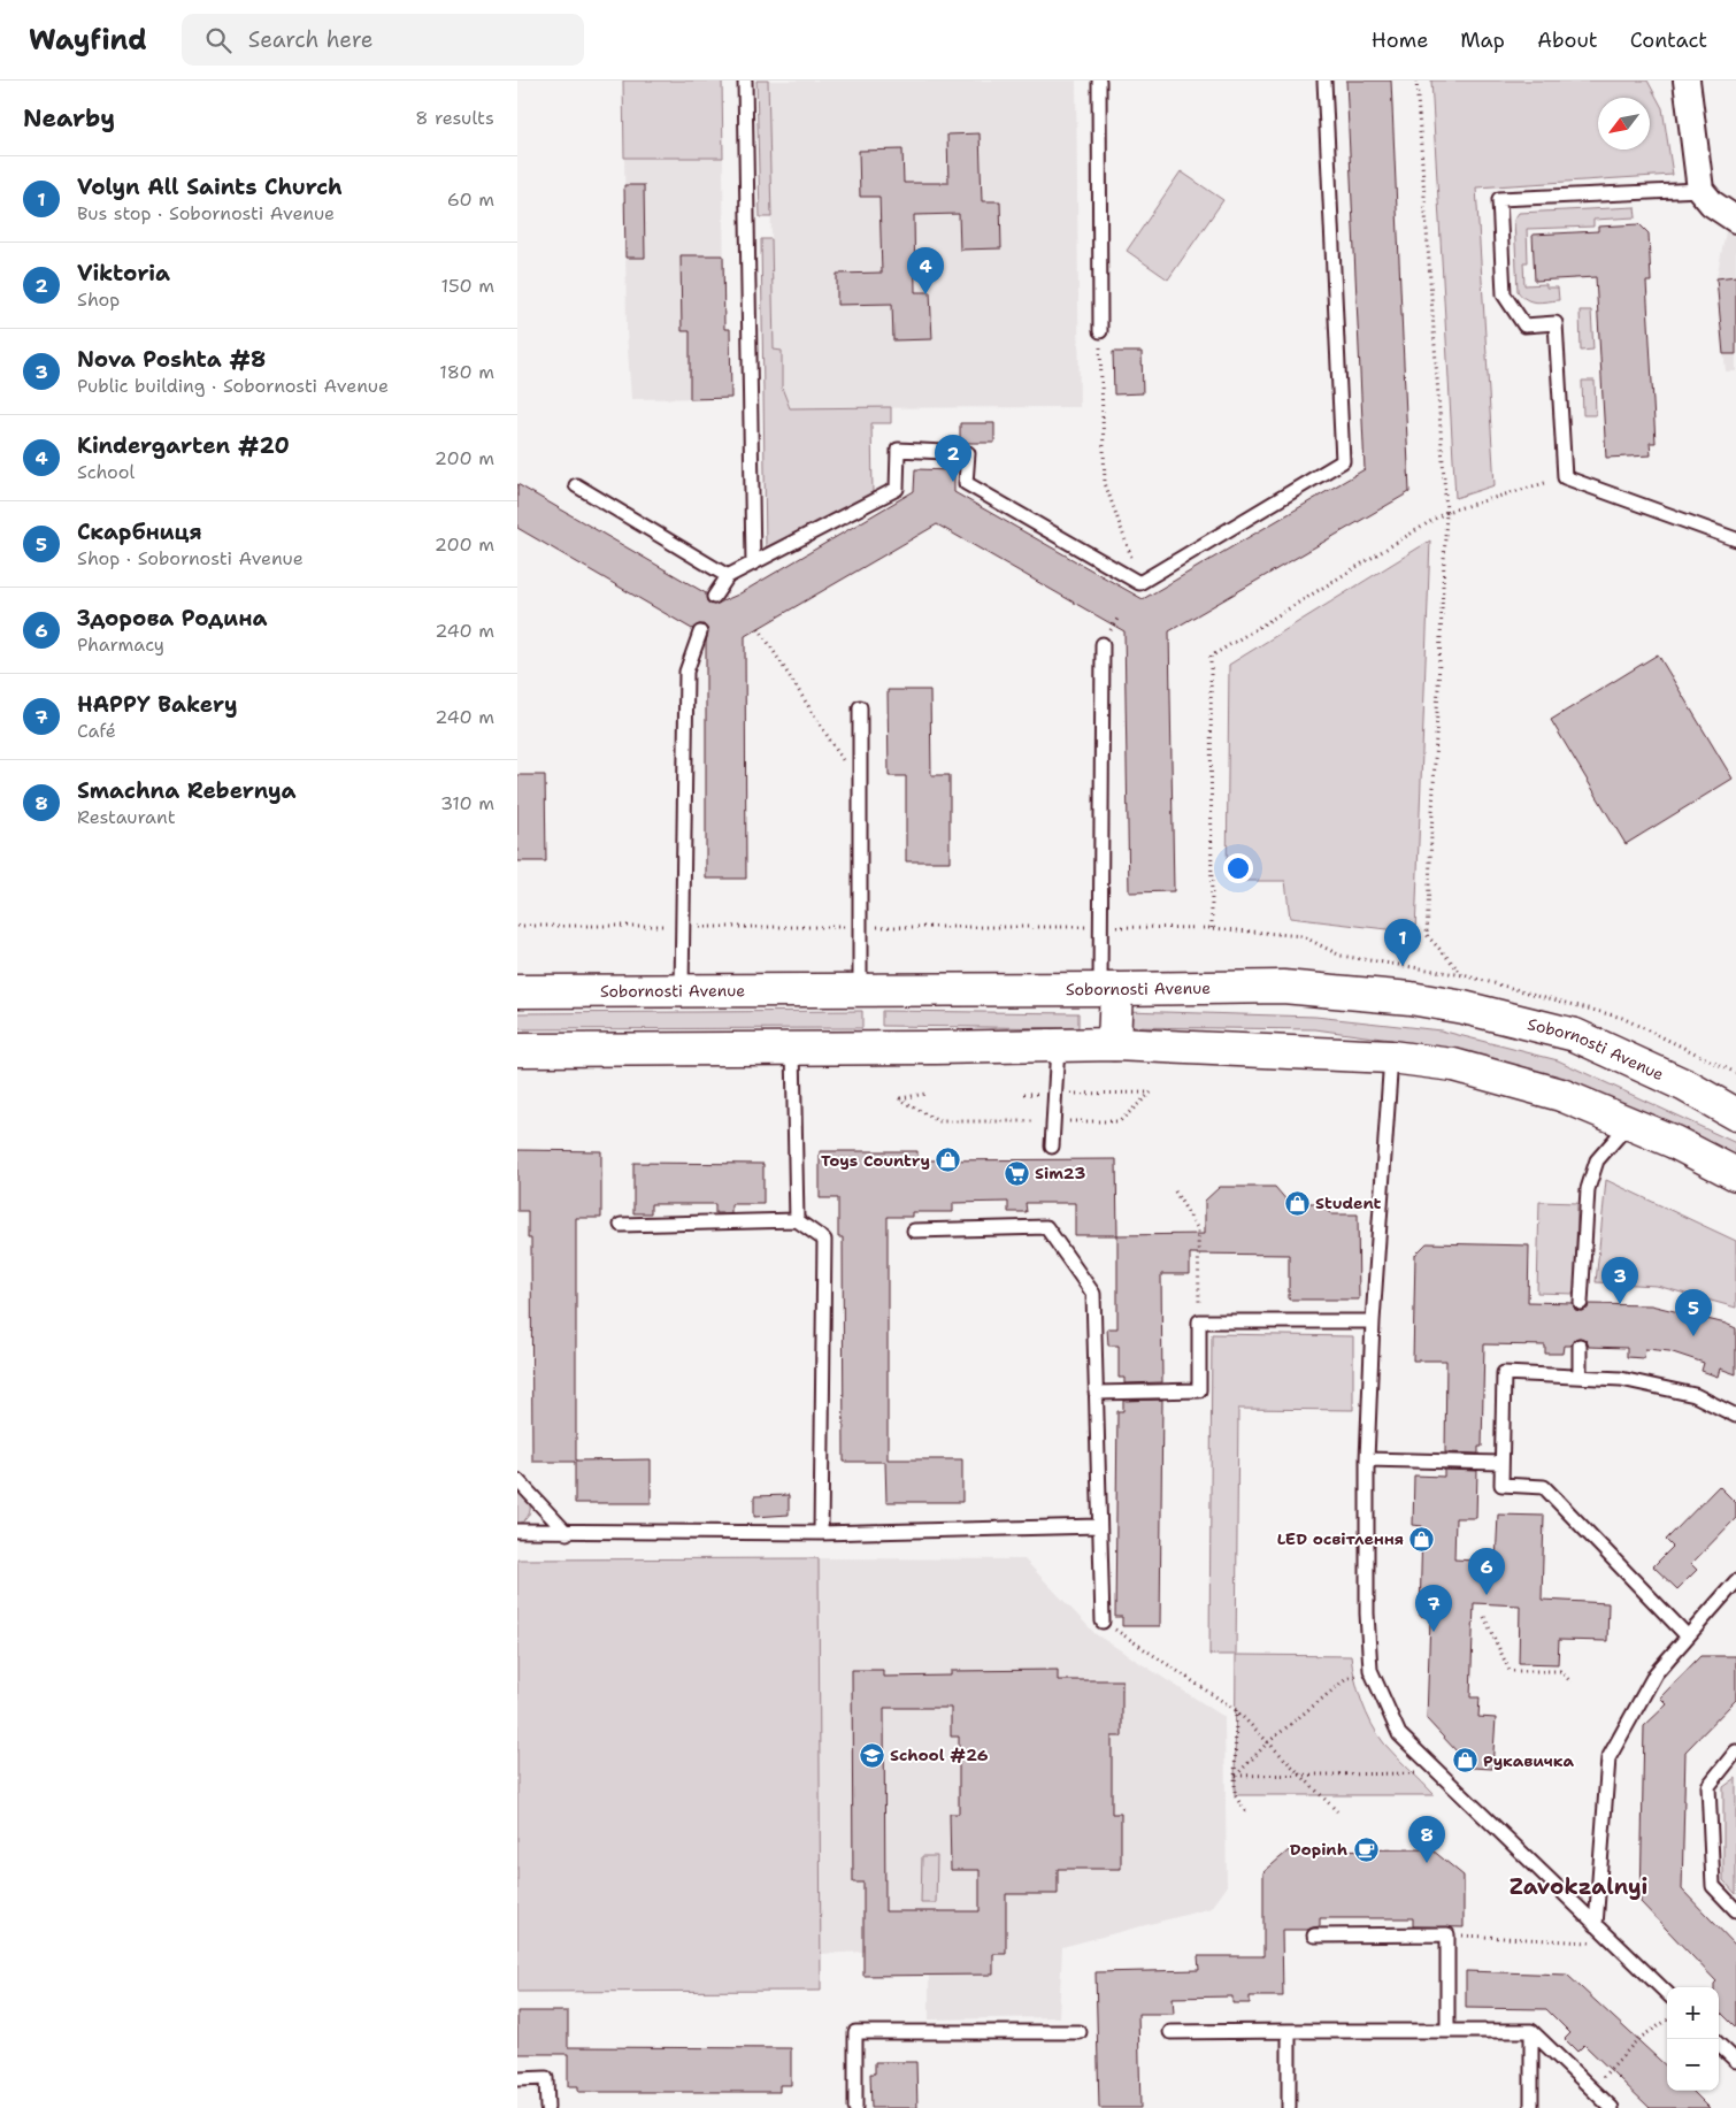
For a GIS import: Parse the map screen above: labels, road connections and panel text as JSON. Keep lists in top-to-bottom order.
{
  "streets": {
    "main road": ["Sobornosti Avenue"]
  },
  "districts": ["Zavokzalnyi"],
  "places": {
    "shop": [
      "Toys Country",
      "Student",
      "LED освітлення",
      "Рукавичка"
    ],
    "supermarket": ["Sim23"],
    "school or university": ["School #26"],
    "cafe": ["Dopinh"]
  },
  "north": "bottom left",
  "page": {
    "header": "Wayfind",
    "search": "Search here",
    "nav": [
      "Home",
      "Map",
      "About",
      "Contact"
    ],
    "heading": ["Nearby", "8 results"],
    "list": [
      {
        "mark": "1",
        "name": "Volyn All Saints Church",
        "note": "Bus stop · Sobornosti Avenue",
        "value": "60 m"
      },
      {
        "mark": "2",
        "name": "Viktoria",
        "note": "Shop",
        "value": "150 m"
      },
      {
        "mark": "3",
        "name": "Nova Poshta #8",
        "note": "Public building · Sobornosti Avenue",
        "value": "180 m"
      },
      {
        "mark": "4",
        "name": "Kindergarten #20",
        "note": "School",
        "value": "200 m"
      },
      {
        "mark": "5",
        "name": "Скарбниця",
        "note": "Shop · Sobornosti Avenue",
        "value": "200 m"
      },
      {
        "mark": "6",
        "name": "Здорова Родина",
        "note": "Pharmacy",
        "value": "240 m"
      },
      {
        "mark": "7",
        "name": "HAPPY Bakery",
        "note": "Café",
        "value": "240 m"
      },
      {
        "mark": "8",
        "name": "Smachna Rebernya",
        "note": "Restaurant",
        "value": "310 m"
      }
    ],
    "pins": [
      "4",
      "2",
      "1",
      "3",
      "5",
      "6",
      "7",
      "8"
    ],
    "map_buttons": ["+", "−"]
  }
}
